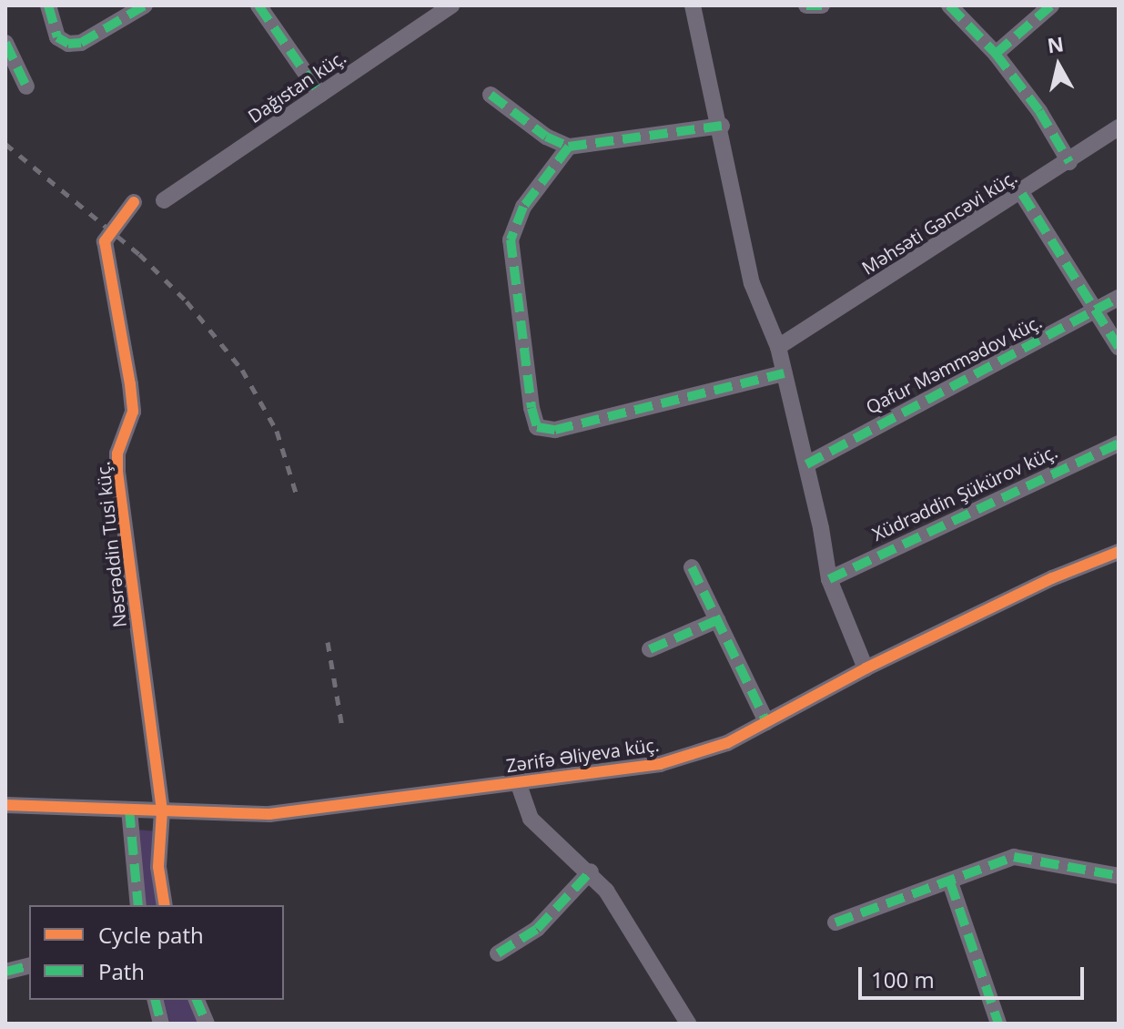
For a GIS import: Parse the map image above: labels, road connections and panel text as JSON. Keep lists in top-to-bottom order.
{
  "streets": {
    "street": [
      "Dağıstan küç.",
      "Məhsəti Gəncəvi küç.",
      "Qafur Məmmədov küç.",
      "Xüdrəddin Şükürov küç.",
      "Nəsrəddin Tusi küç.",
      "Zərifə Əliyeva küç."
    ]
  },
  "crossings": [
    ["Nəsrəddin Tusi küç.", "Zərifə Əliyeva küç."]
  ],
  "legend": ["Cycle path", "Path"],
  "scale_bar": "100 m",
  "north": "top"
}
